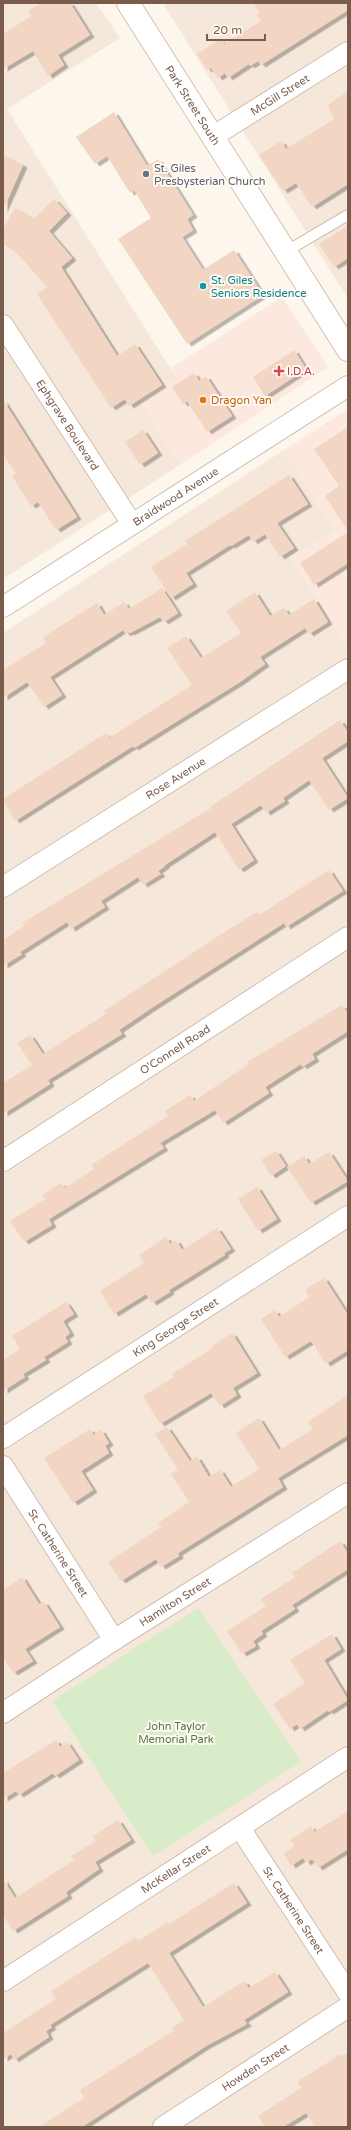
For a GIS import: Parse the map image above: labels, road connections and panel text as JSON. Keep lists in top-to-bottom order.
{
  "streets": {
    "street": [
      "McGill Street",
      "Park Street South",
      "Ephgrave Boulevard",
      "Braidwood Avenue",
      "Rose Avenue",
      "O'Connell Road",
      "King George Street",
      "St. Catherine Street",
      "Hamilton Street",
      "McKellar Street",
      "Howden Street"
    ]
  },
  "crossings": [
    ["McGill Street", "Park Street South"],
    ["Ephgrave Boulevard", "Braidwood Avenue"],
    ["St. Catherine Street", "Hamilton Street"],
    ["St. Catherine Street", "McKellar Street"]
  ],
  "parks": ["John Taylor Memorial Park"],
  "places": {
    "other": ["St. Giles Presbysterian Church", "St. Giles Seniors Residence", "Dragon Yan"],
    "health": ["I.D.A."]
  },
  "scale_bar": "20 m"
}
